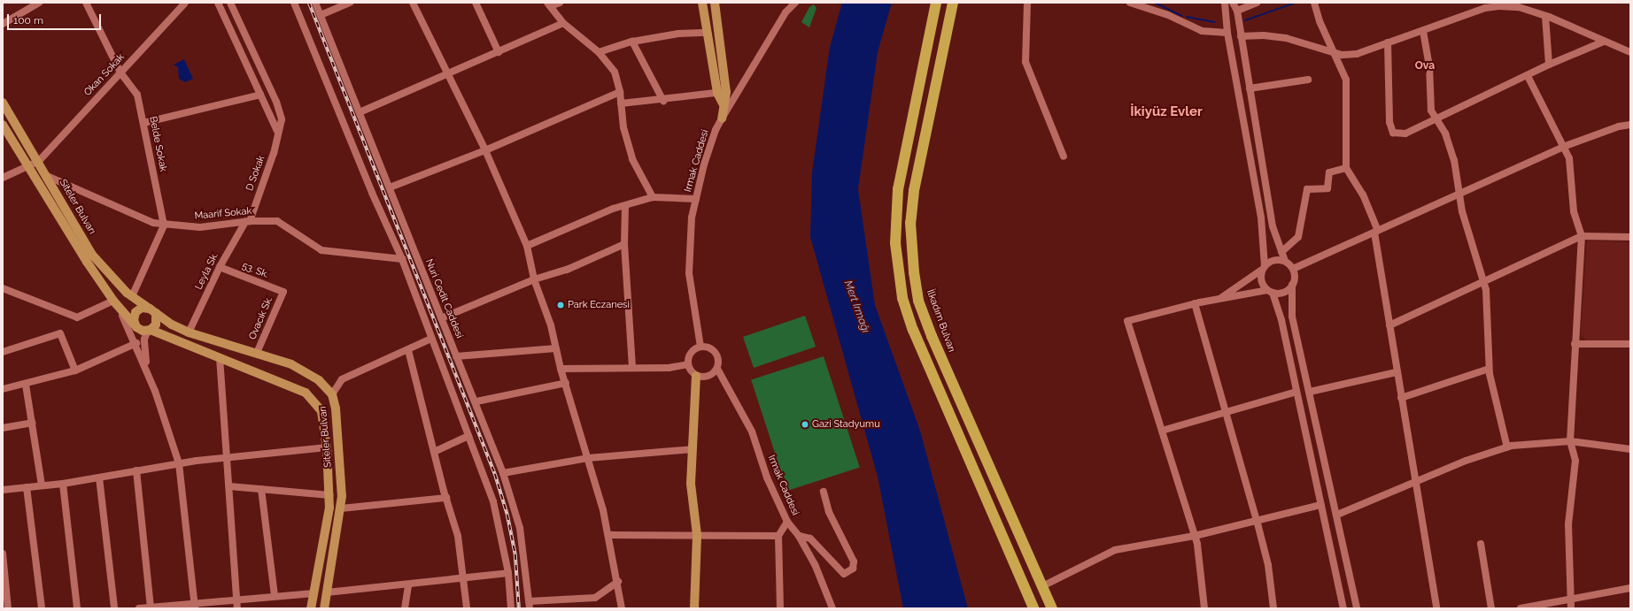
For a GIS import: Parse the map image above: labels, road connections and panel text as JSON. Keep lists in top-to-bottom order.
{
  "streets": {
    "highway": ["İlkadım Bulvarı"],
    "main road": ["Siteler Bulvarı"],
    "street": [
      "Okan Sokak",
      "Belde Sokak",
      "Irmak Caddesi",
      "D Sokak",
      "Maarif Sokak",
      "53. Sk.",
      "Leyla Sk.",
      "Nuri Cedit Caddesi",
      "Ovacık Sk."
    ]
  },
  "crossings": [
    ["Okan Sokak", "Belde Sokak"],
    ["Okan Sokak", "Siteler Bulvarı"],
    ["Belde Sokak", "Maarif Sokak"],
    ["D Sokak", "Maarif Sokak"],
    ["D Sokak", "Leyla Sk."],
    ["Siteler Bulvarı", "Maarif Sokak"],
    ["Siteler Bulvarı", "Leyla Sk."],
    ["Siteler Bulvarı", "Ovacık Sk."],
    ["Maarif Sokak", "Leyla Sk."],
    ["53. Sk.", "Leyla Sk."],
    ["53. Sk.", "Ovacık Sk."]
  ],
  "districts": ["Ova", "İkiyüz Evler"],
  "water": ["Mert Irmağı"],
  "places": ["Park Eczanesi", "Gazi Stadyumu"],
  "scale_bar": "100 m"
}
